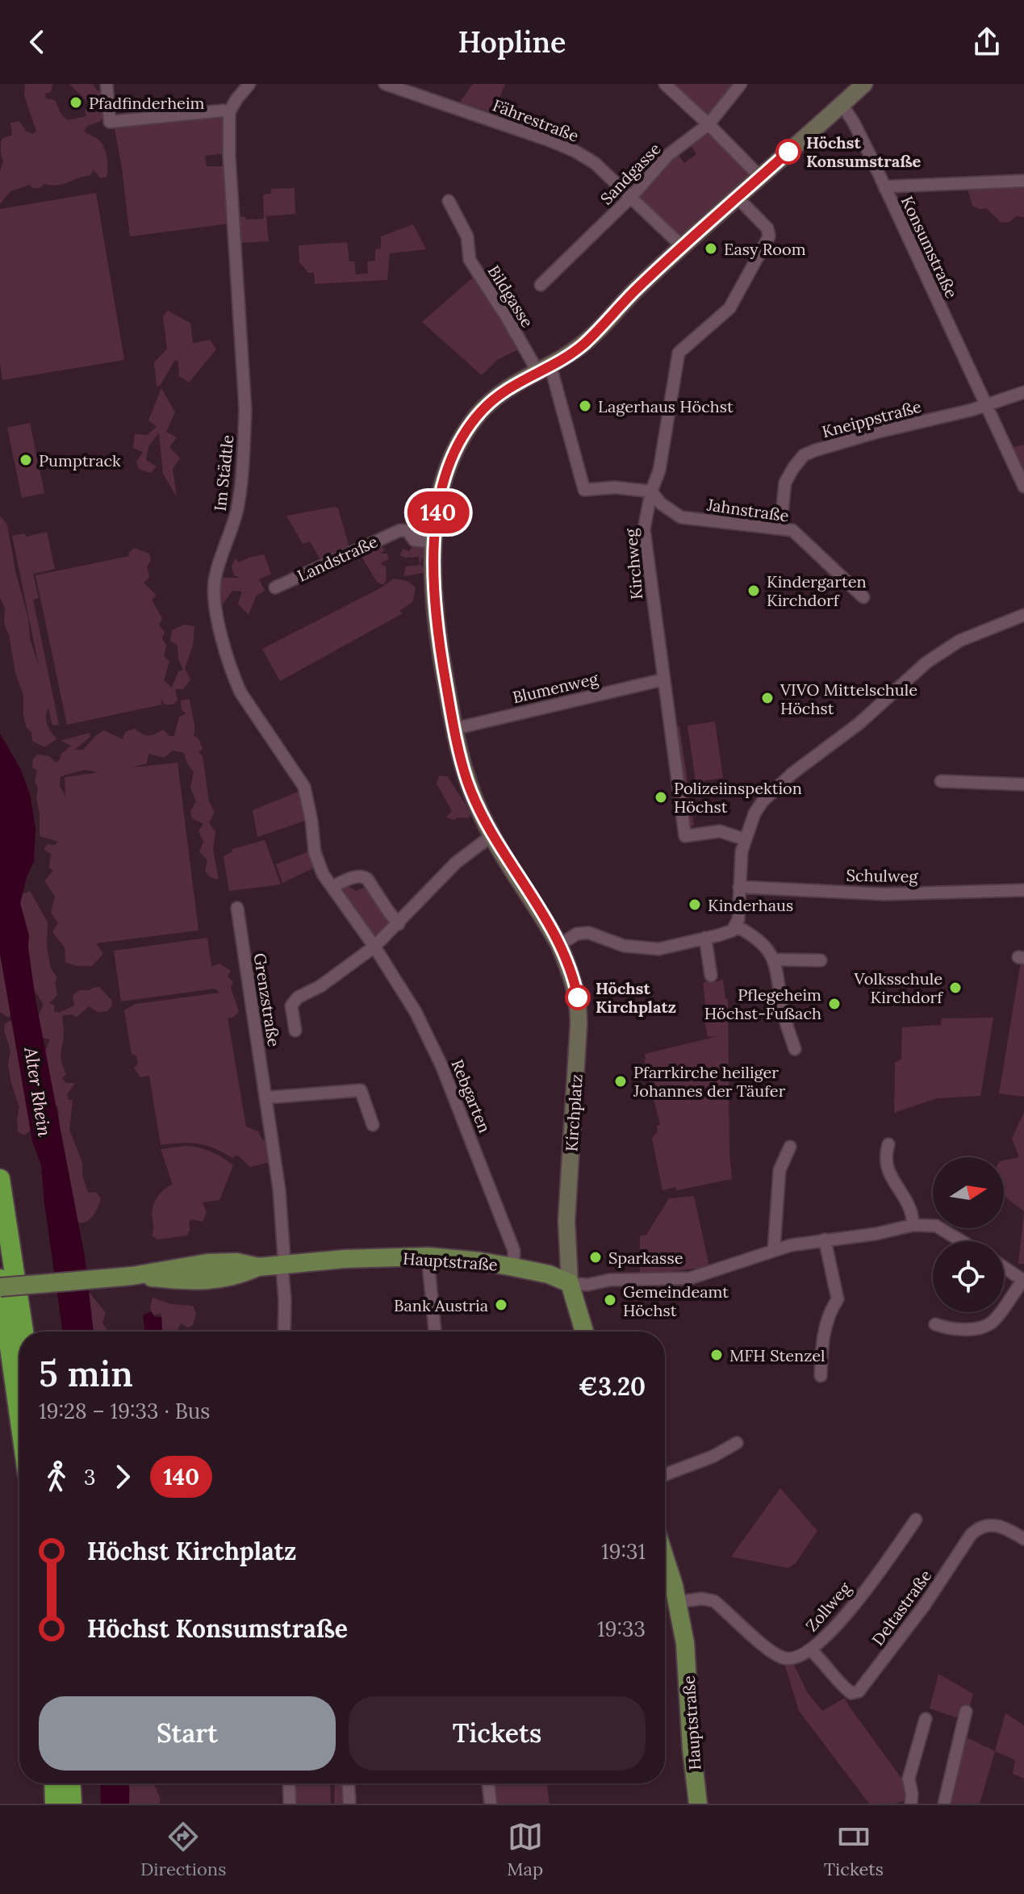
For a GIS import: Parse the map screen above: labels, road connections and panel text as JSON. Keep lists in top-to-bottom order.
{
  "streets": {
    "main road": ["Kirchplatz", "Hauptstraße"],
    "street": [
      "Fährestraße",
      "Sandgasse",
      "Konsumstraße",
      "Bildgasse",
      "Kneippstraße",
      "Im Städtle",
      "Jahnstraße",
      "Landstraße",
      "Kirchweg",
      "Blumenweg",
      "Schulweg",
      "Grenzstraße",
      "Rebgarten",
      "Zollweg",
      "Deltastraße"
    ]
  },
  "crossings": [
    ["Fährestraße", "Sandgasse"],
    ["Konsumstraße", "Kneippstraße"],
    ["Bildgasse", "Jahnstraße"],
    ["Bildgasse", "Kirchweg"],
    ["Kneippstraße", "Jahnstraße"],
    ["Im Städtle", "Rebgarten"],
    ["Jahnstraße", "Kirchweg"],
    ["Kirchweg", "Blumenweg"],
    ["Grenzstraße", "Hauptstraße"],
    ["Rebgarten", "Hauptstraße"],
    ["Kirchplatz", "Hauptstraße"],
    ["Hauptstraße", "Zollweg"],
    ["Zollweg", "Deltastraße"]
  ],
  "water": ["Alter Rhein"],
  "places": [
    "Pfadfinderheim",
    "Höchst Konsumstraße",
    "Easy Room",
    "Lagerhaus Höchst",
    "Pumptrack",
    "Kindergarten Kirchdorf",
    "VIVO Mittelschule Höchst",
    "Polizeiinspektion Höchst",
    "Kinderhaus",
    "Volksschule Kirchdorf",
    "Höchst Kirchplatz",
    "Pflegeheim Höchst-Fußach",
    "Pfarrkirche heiliger Johannes der Täufer",
    "Sparkasse",
    "Gemeindeamt Höchst",
    "Bank Austria",
    "MFH Stenzel"
  ],
  "lines": ["bus line 140"],
  "north": "right",
  "page": {
    "header": "Hopline",
    "on_map": "140",
    "heading": ["5 min", "19:28 – 19:33 · Bus", "€3.20"],
    "legs": ["3", "140"],
    "list": [
      {
        "name": "Höchst Kirchplatz",
        "value": "19:31"
      },
      {
        "name": "Höchst Konsumstraße",
        "value": "19:33"
      }
    ],
    "buttons": ["Start", "Tickets"],
    "tabs": ["Directions", "Map", "Tickets"]
  }
}
